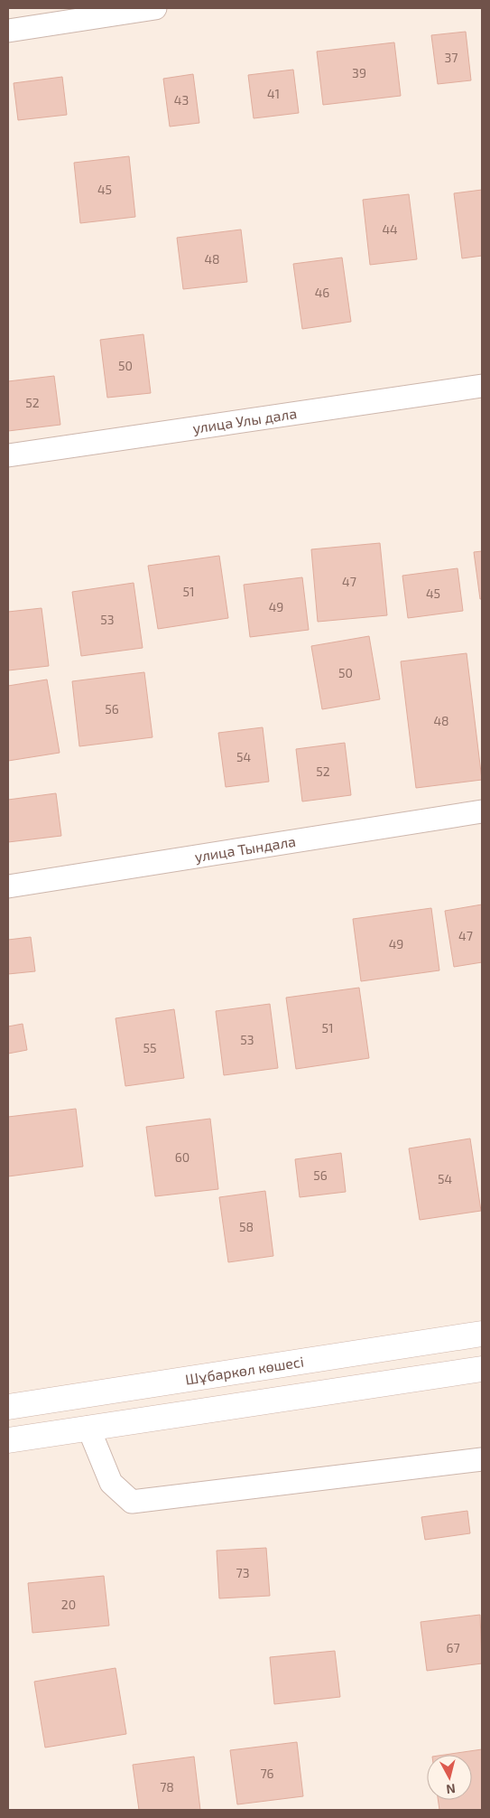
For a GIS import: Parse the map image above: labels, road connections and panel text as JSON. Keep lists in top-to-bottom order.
{
  "streets": {
    "street": ["улица Улы дала", "улица Тындала", "Шұбаркөл көшесі"]
  },
  "house_numbers": [
    "37",
    "39",
    "41",
    "43",
    "45",
    "44",
    "48",
    "46",
    "50",
    "52",
    "47",
    "51",
    "45",
    "49",
    "53",
    "50",
    "56",
    "48",
    "54",
    "52",
    "47",
    "49",
    "51",
    "53",
    "55",
    "60",
    "56",
    "54",
    "58",
    "73",
    "20",
    "67",
    "76",
    "78"
  ],
  "north": "bottom"
}
